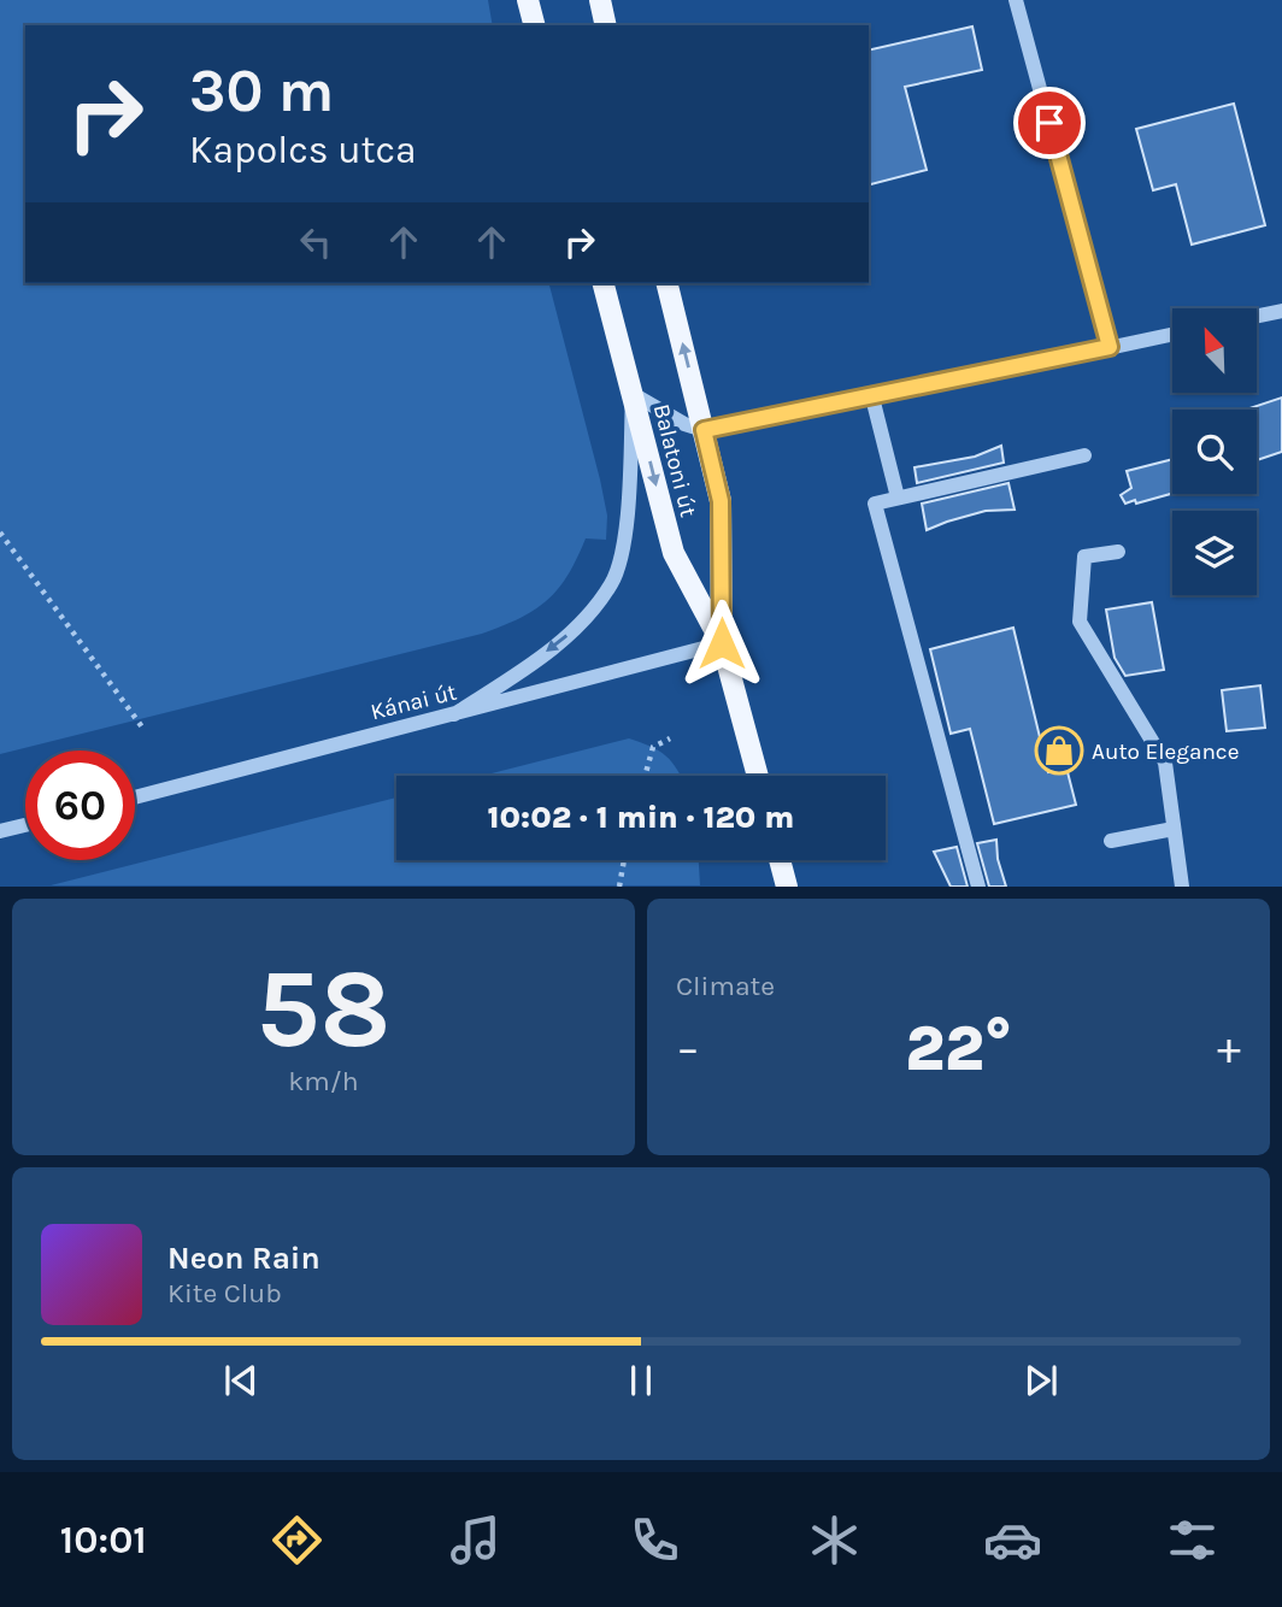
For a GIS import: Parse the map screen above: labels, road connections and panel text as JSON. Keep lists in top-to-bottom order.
{
  "streets": {
    "main road": ["Balatoni út"],
    "street": ["Kánai út"]
  },
  "crossings": [
    ["Balatoni út", "Kánai út"]
  ],
  "places": {
    "shop": ["Auto Elegance"]
  },
  "north": "top left",
  "page": {
    "turn": ["30 m", "Kapolcs utca"],
    "limit": "60",
    "trip": "10:02 · 1 min · 120 m",
    "tile": [
      ["58", "km/h"],
      "Climate"
    ],
    "heat": ["−", "22°", "+"],
    "song": ["Neon Rain", "Kite Club"],
    "tabs": "10:01"
  }
}
